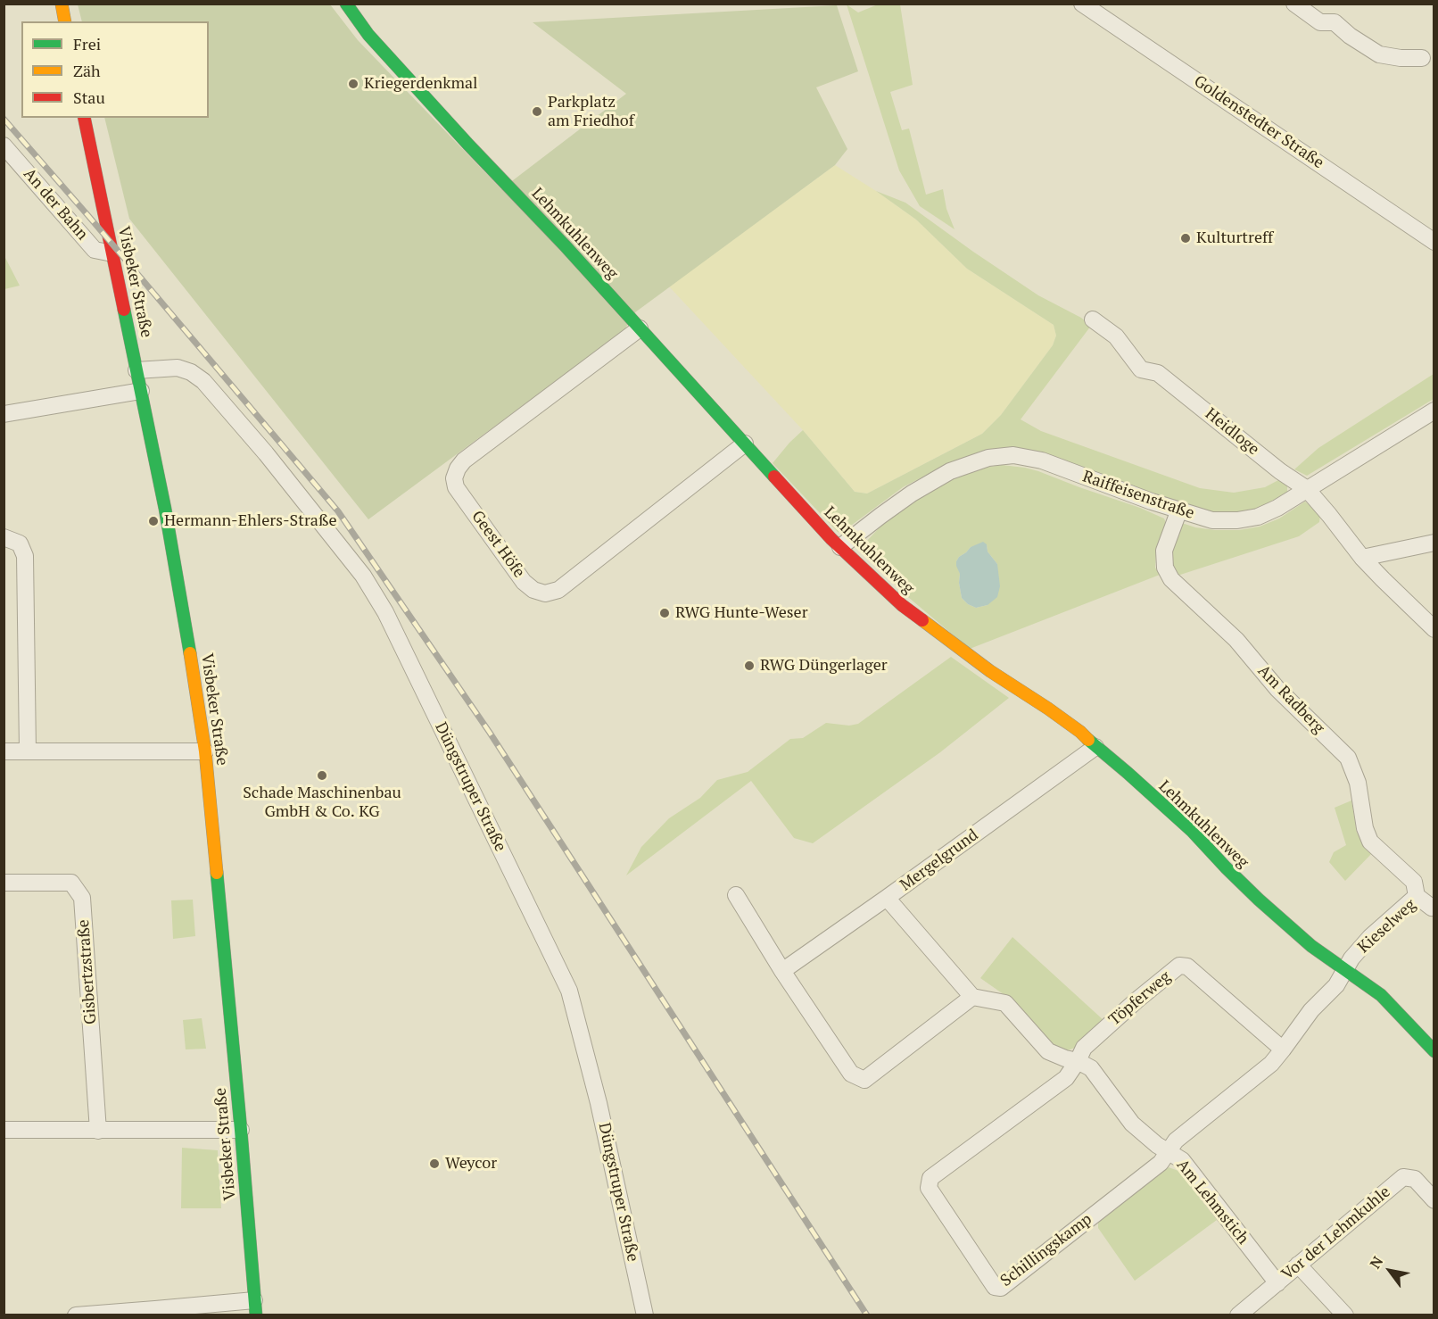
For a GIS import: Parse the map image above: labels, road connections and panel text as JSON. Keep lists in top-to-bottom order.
{
  "streets": {
    "street": [
      "Goldenstedter Straße",
      "An der Bahn",
      "Lehmkuhlenweg",
      "Visbeker Straße",
      "Heidloge",
      "Raiffeisenstraße",
      "Geest Höfe",
      "Am Radberg",
      "Düngstruper Straße",
      "Mergelgrund",
      "Kieselweg",
      "Gisbertzstraße",
      "Töpferweg",
      "Am Lehmstich",
      "Vor der Lehmkuhle",
      "Schillingskamp"
    ]
  },
  "crossings": [
    ["An der Bahn", "Visbeker Straße"],
    ["Lehmkuhlenweg", "Raiffeisenstraße"],
    ["Lehmkuhlenweg", "Geest Höfe"],
    ["Lehmkuhlenweg", "Mergelgrund"],
    ["Lehmkuhlenweg", "Kieselweg"],
    ["Visbeker Straße", "Düngstruper Straße"],
    ["Heidloge", "Raiffeisenstraße"],
    ["Raiffeisenstraße", "Am Radberg"],
    ["Am Radberg", "Kieselweg"],
    ["Töpferweg", "Am Lehmstich"],
    ["Töpferweg", "Schillingskamp"],
    ["Am Lehmstich", "Vor der Lehmkuhle"],
    ["Am Lehmstich", "Schillingskamp"]
  ],
  "places": [
    "Kriegerdenkmal",
    "Parkplatz am Friedhof",
    "Kulturtreff",
    "Hermann-Ehlers-Straße",
    "RWG Hunte-Weser",
    "RWG Düngerlager",
    "Schade Maschinenbau GmbH & Co. KG",
    "Weycor"
  ],
  "legend": ["Frei", "Zäh", "Stau"],
  "north": "top left"
}
